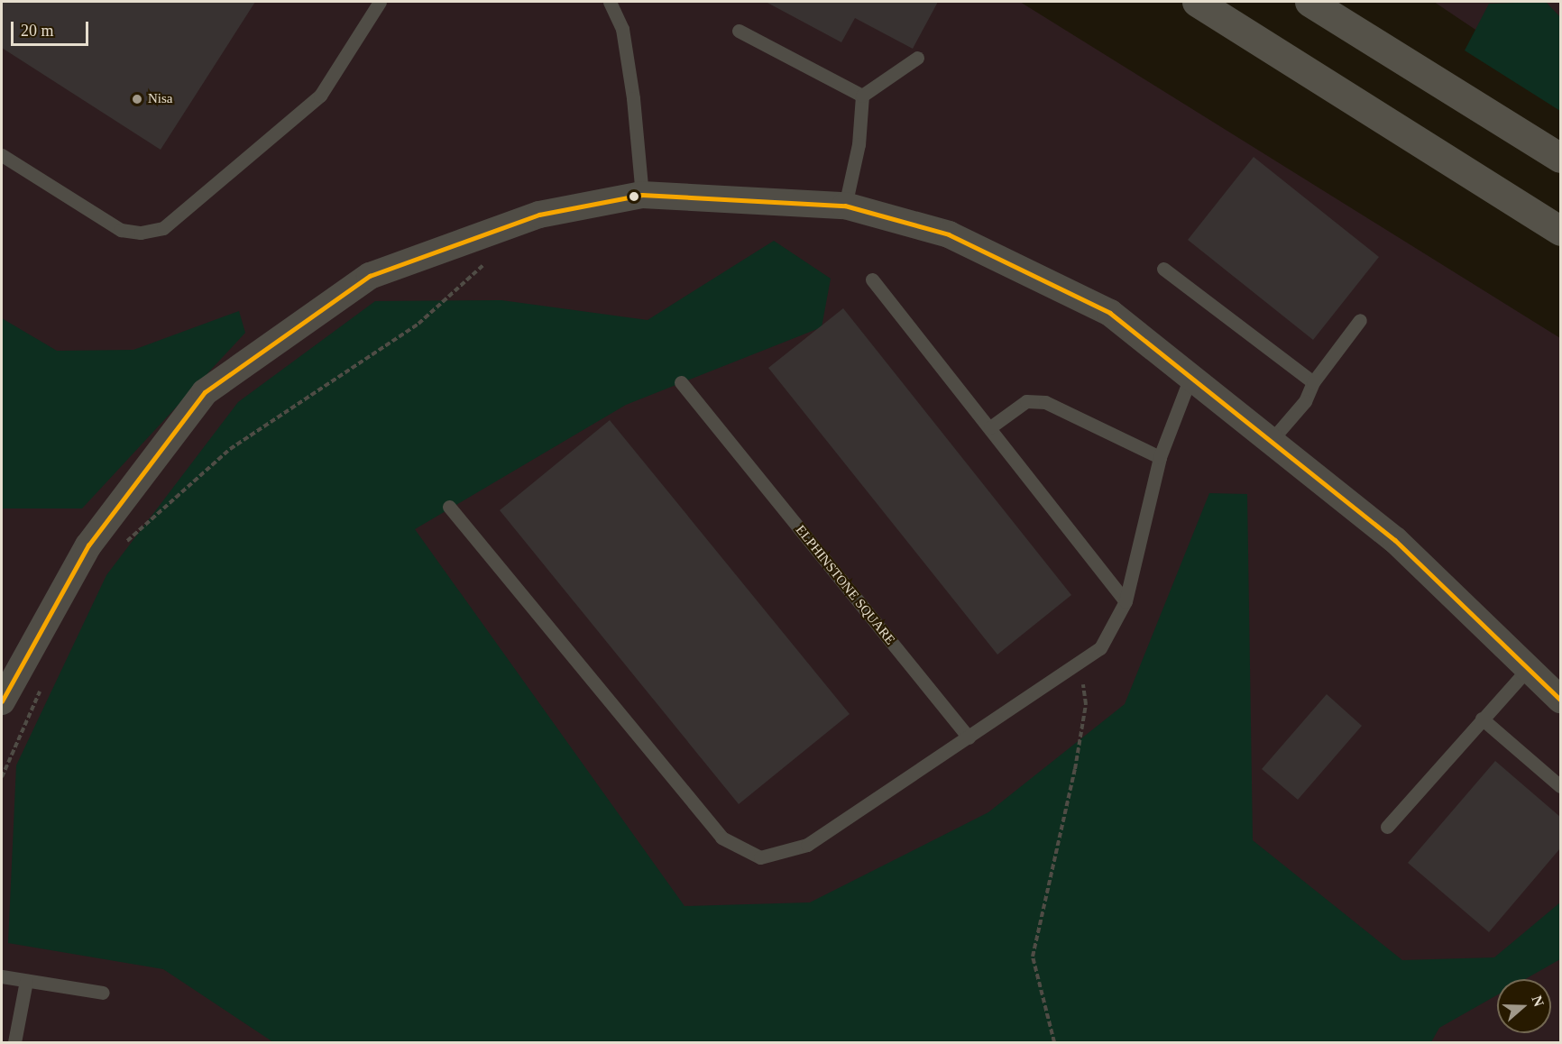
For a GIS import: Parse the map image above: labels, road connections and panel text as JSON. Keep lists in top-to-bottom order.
{
  "streets": {
    "lane": ["ELPHINSTONE SQUARE"]
  },
  "places": ["Nisa"],
  "scale_bar": "20 m",
  "north": "right"
}
